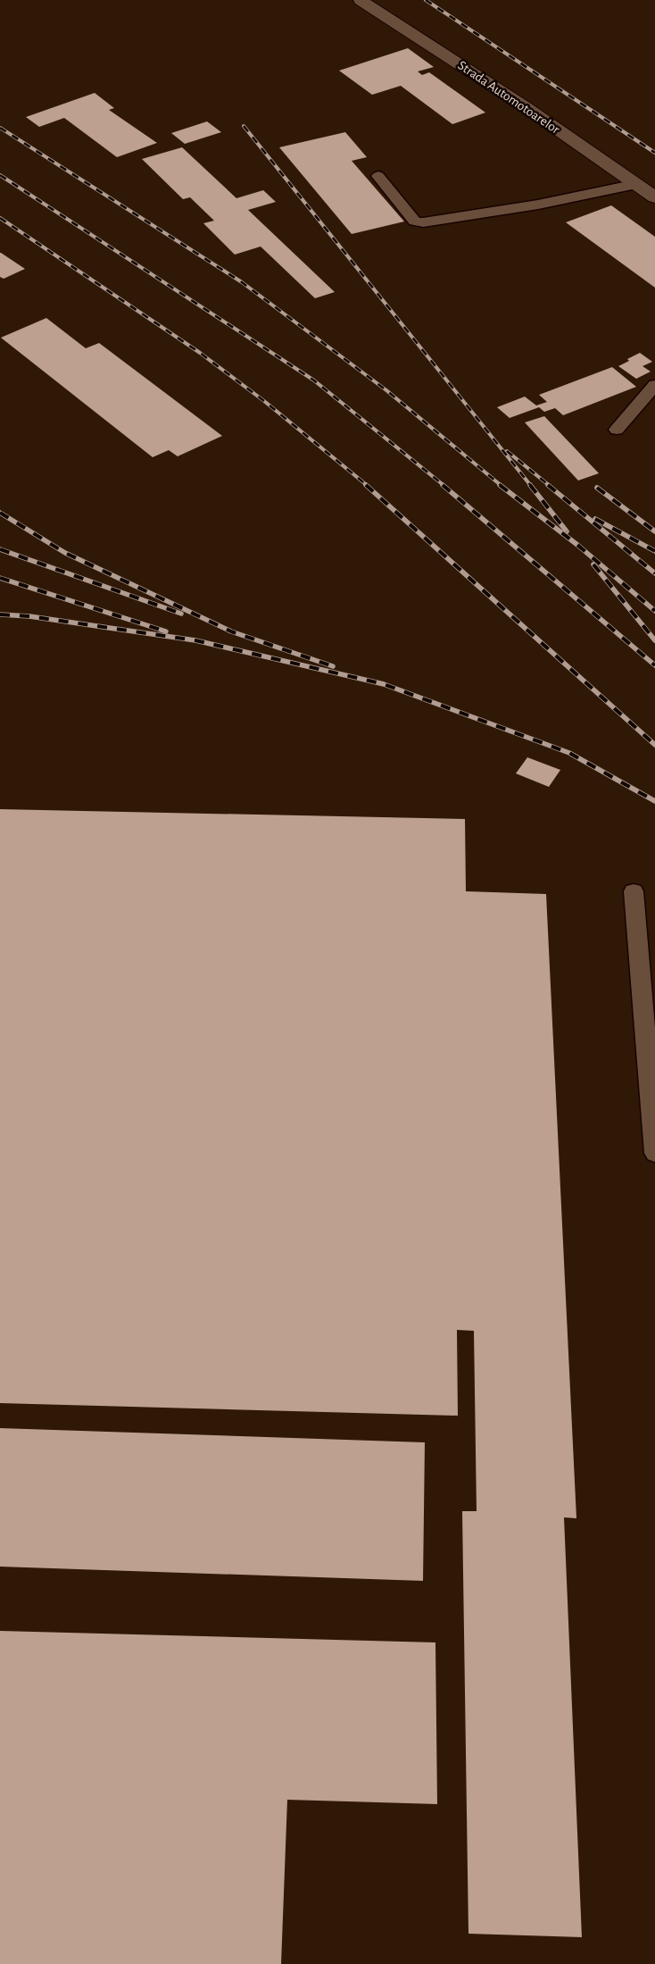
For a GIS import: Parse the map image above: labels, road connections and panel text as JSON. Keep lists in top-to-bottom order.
{
  "streets": {
    "street": ["Strada Automotoarelor"]
  }
}
